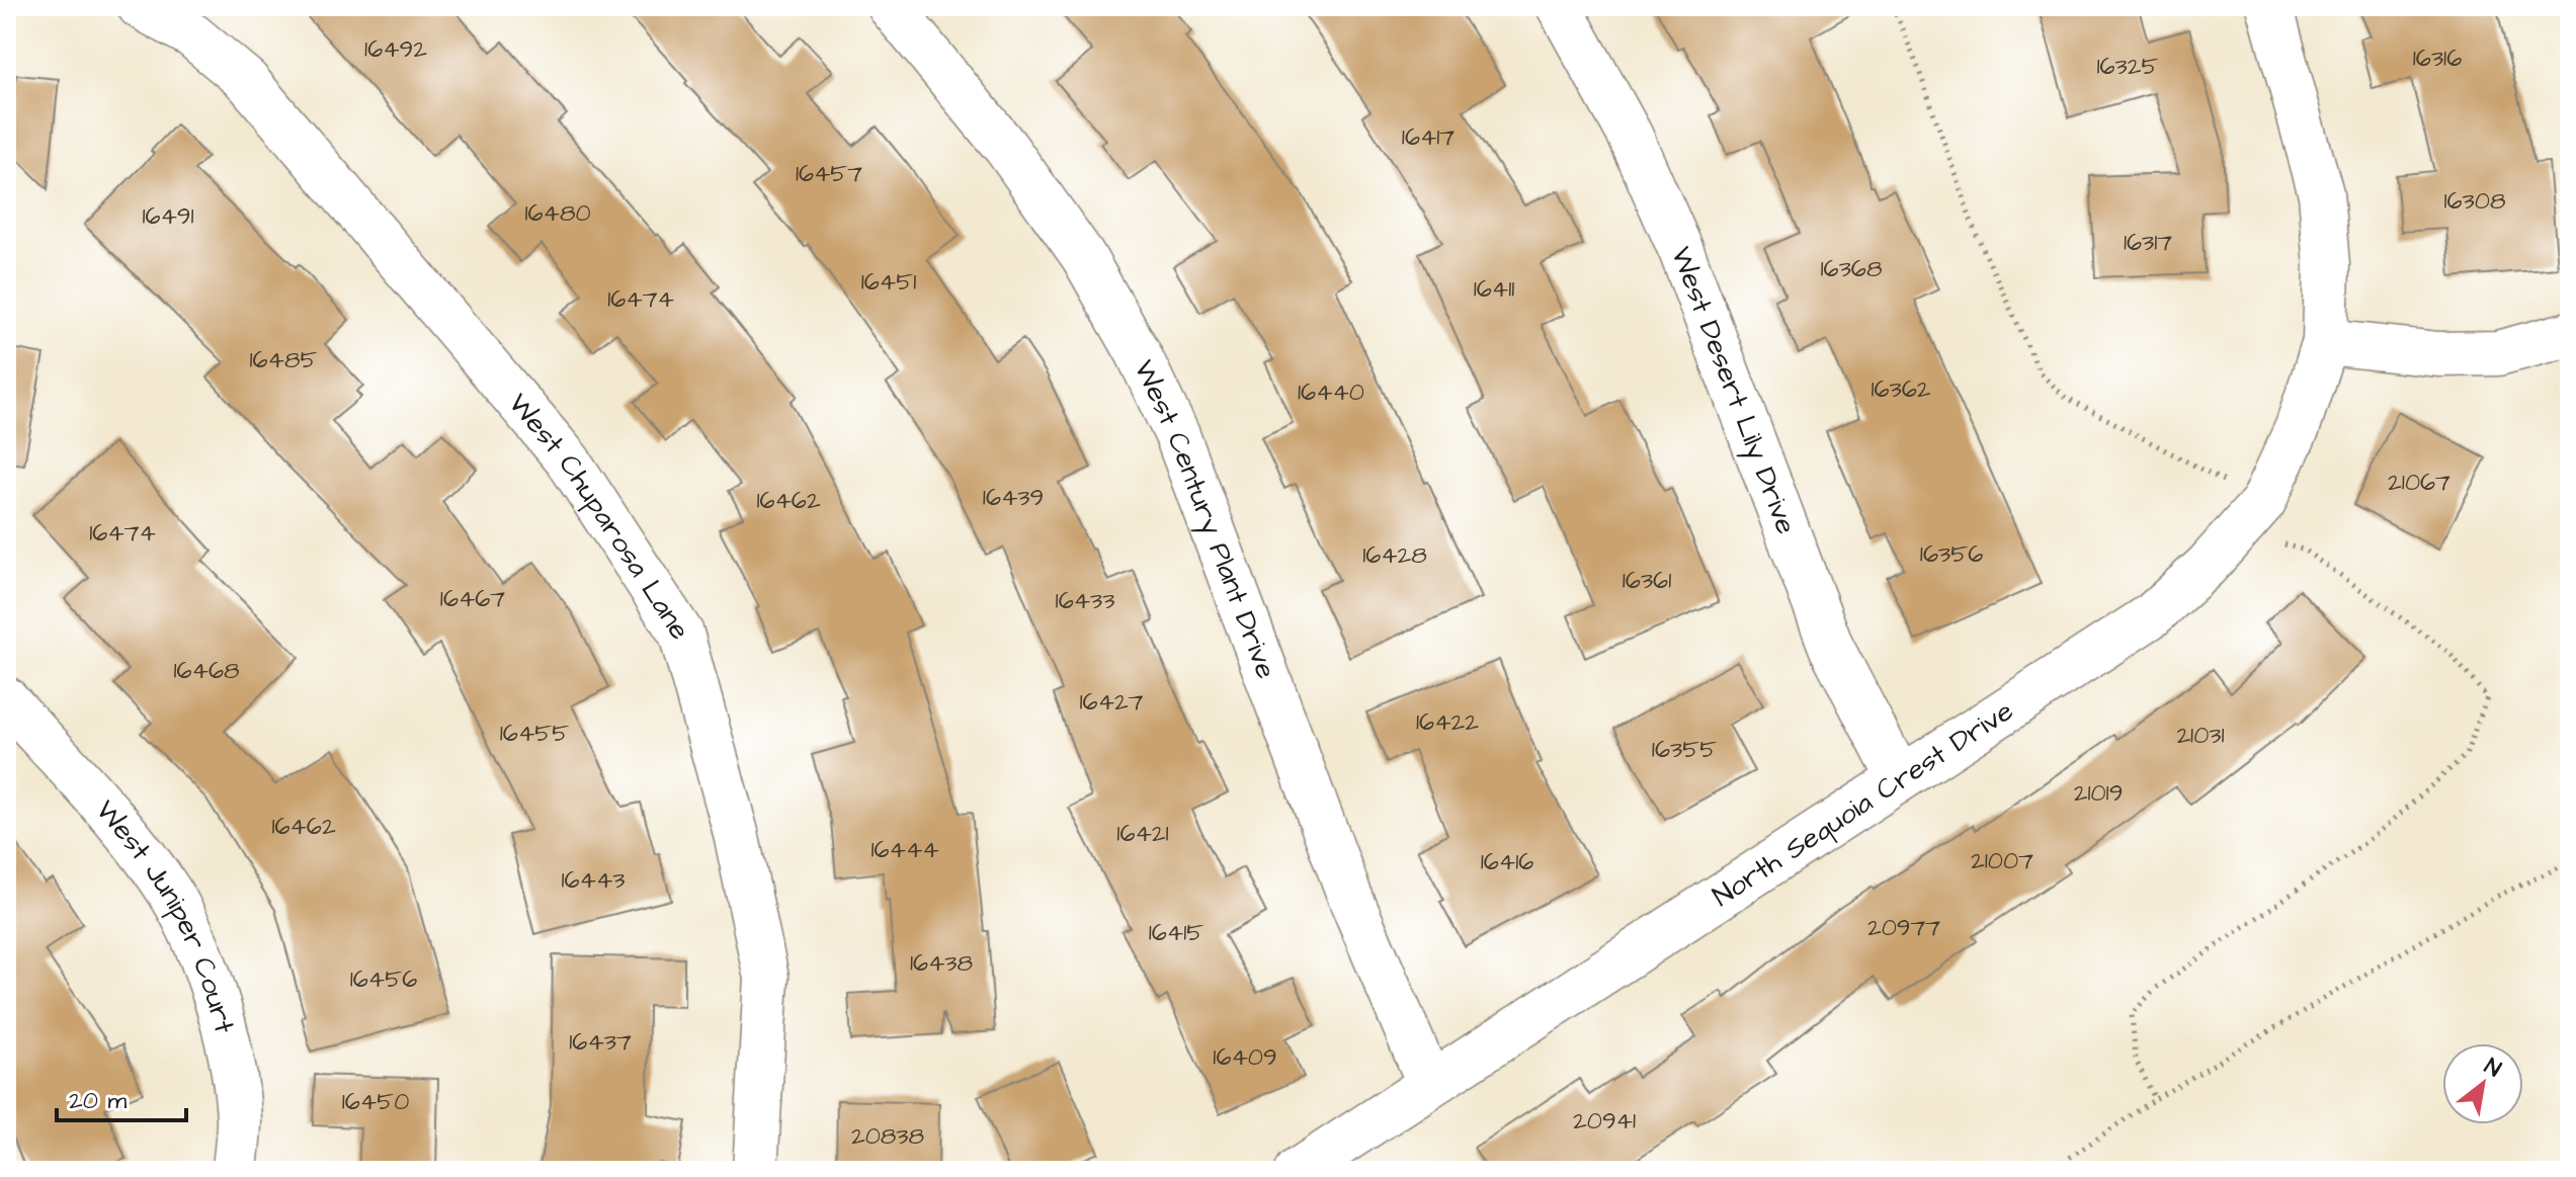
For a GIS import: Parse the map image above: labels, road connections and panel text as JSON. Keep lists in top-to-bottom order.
{
  "streets": {
    "street": [
      "West Desert Lily Drive",
      "West Chuparosa Lane",
      "West Century Plant Drive",
      "North Sequoia Crest Drive",
      "West Juniper Court"
    ]
  },
  "crossings": [
    ["West Desert Lily Drive", "North Sequoia Crest Drive"],
    ["West Century Plant Drive", "North Sequoia Crest Drive"]
  ],
  "house_numbers": [
    "16492",
    "16316",
    "16325",
    "16417",
    "16457",
    "16308",
    "16480",
    "16491",
    "16317",
    "16368",
    "16451",
    "16411",
    "16474",
    "16485",
    "16362",
    "16440",
    "21067",
    "16439",
    "16462",
    "16474",
    "16356",
    "16428",
    "16361",
    "16467",
    "16433",
    "16468",
    "16427",
    "16422",
    "16455",
    "21031",
    "16355",
    "21019",
    "16462",
    "16421",
    "16444",
    "21007",
    "16416",
    "16443",
    "20977",
    "16415",
    "16438",
    "16456",
    "16437",
    "16409",
    "16450",
    "20941",
    "20838"
  ],
  "scale_bar": "20 m",
  "north": "top right"
}
